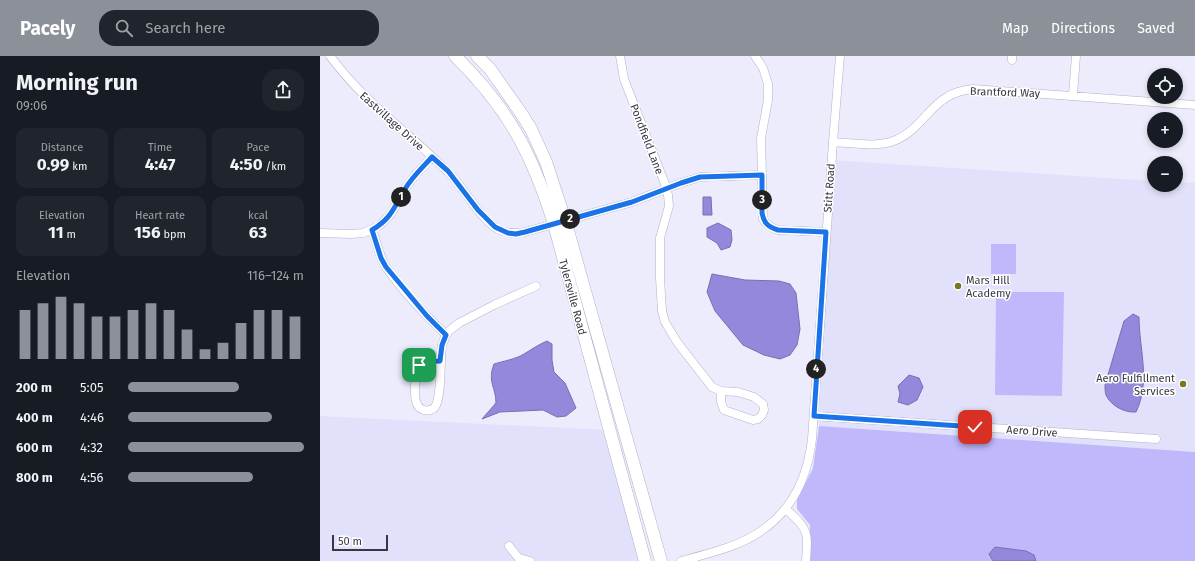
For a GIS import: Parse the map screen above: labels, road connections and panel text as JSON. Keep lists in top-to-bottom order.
{
  "streets": {
    "main road": ["Tylersville Road"],
    "street": [
      "Brantford Way",
      "Eastvillage Drive",
      "Pondfield Lane",
      "Stitt Road",
      "Aero Drive"
    ]
  },
  "crossings": [
    ["Brantford Way", "Stitt Road"],
    ["Eastvillage Drive", "Pondfield Lane"],
    ["Eastvillage Drive", "Tylersville Road"],
    ["Stitt Road", "Aero Drive"]
  ],
  "places": ["Mars Hill Academy", "Aero Fulfillment Services"],
  "scale_bar": "50 m",
  "page": {
    "header": "Pacely",
    "search": "Search here",
    "nav": ["Map", "Directions", "Saved"],
    "heading": ["Morning run", "09:06"],
    "map_buttons": ["+", "−"],
    "stats": [
      ["Distance", "0.99 km"],
      ["Time", "4:47"],
      ["Pace", "4:50 /km"],
      ["Elevation", "11 m"],
      ["Heart rate", "156 bpm"],
      ["kcal", "63"]
    ],
    "pins": [
      "1",
      "3",
      "2",
      "4"
    ],
    "chart": ["Elevation", "116–124 m"],
    "list": [
      {
        "name": "200 m",
        "note": "5:05"
      },
      {
        "name": "400 m",
        "note": "4:46"
      },
      {
        "name": "600 m",
        "note": "4:32"
      },
      {
        "name": "800 m",
        "note": "4:56"
      }
    ],
    "scale": "50 m"
  }
}
